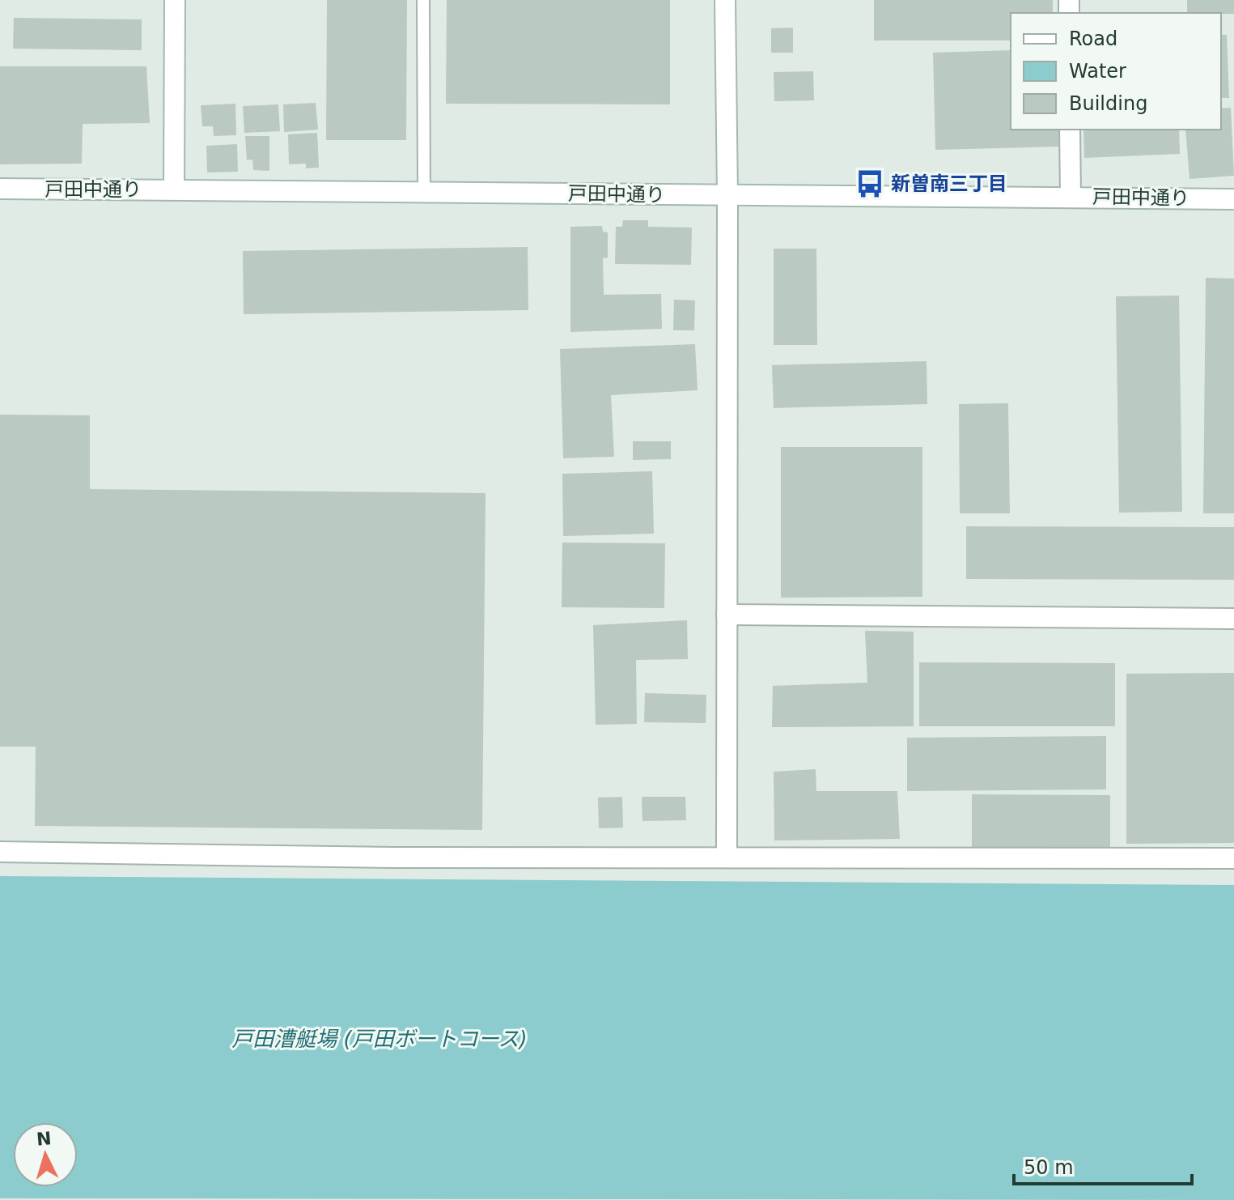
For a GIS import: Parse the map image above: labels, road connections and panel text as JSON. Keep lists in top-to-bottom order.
{
  "streets": {
    "street": ["戸田中通り"]
  },
  "water": ["戸田漕艇場 (戸田ボートコース)"],
  "places": {
    "bus stop": ["新曽南三丁目"]
  },
  "legend": ["Road", "Water", "Building"],
  "scale_bar": "50 m",
  "north": "top"
}
